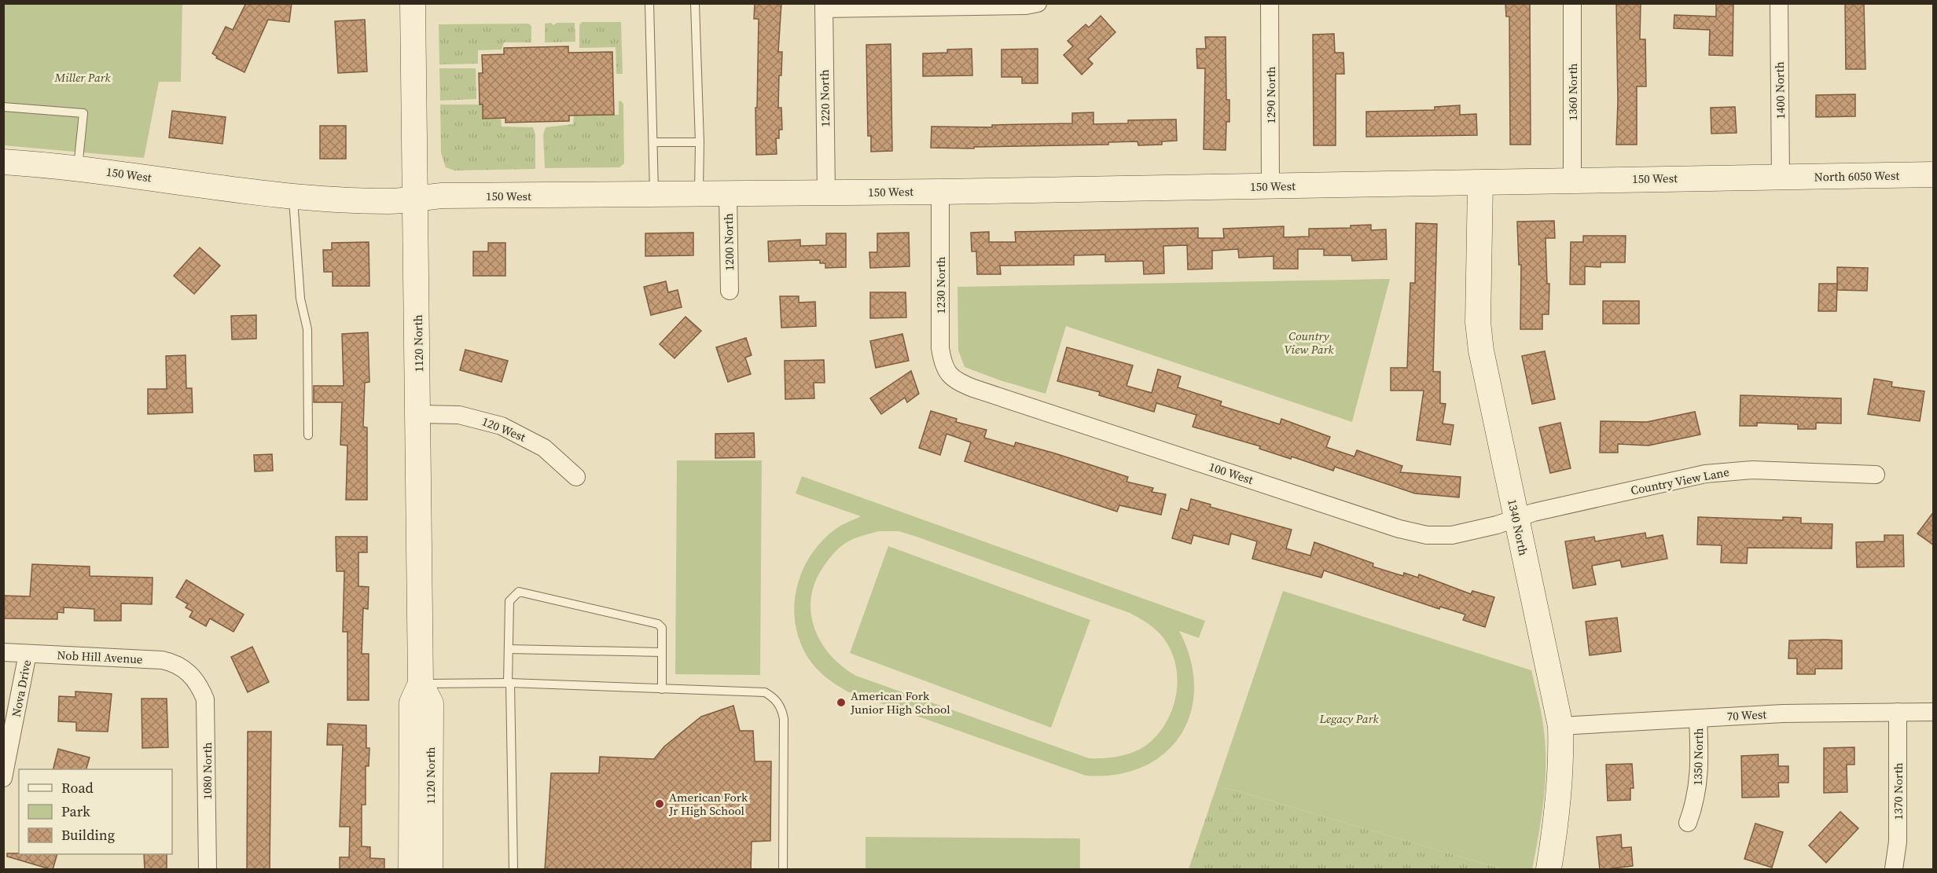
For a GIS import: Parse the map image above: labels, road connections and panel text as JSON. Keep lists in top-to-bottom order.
{
  "streets": {
    "street": [
      "1400 North",
      "1360 North",
      "1290 North",
      "1220 North",
      "150 West",
      "North 6050 West",
      "1200 North",
      "1230 North",
      "1120 North",
      "120 West",
      "100 West",
      "Country View Lane",
      "1340 North",
      "Nob Hill Avenue",
      "Nova Drive",
      "70 West",
      "1350 North",
      "1080 North",
      "1370 North"
    ]
  },
  "crossings": [
    ["1400 North", "150 West"],
    ["1400 North", "North 6050 West"],
    ["1360 North", "150 West"],
    ["1290 North", "150 West"],
    ["1220 North", "150 West"],
    ["150 West", "North 6050 West"],
    ["150 West", "1200 North"],
    ["150 West", "1230 North"],
    ["150 West", "1120 North"],
    ["150 West", "1340 North"],
    ["1230 North", "100 West"],
    ["1120 North", "120 West"],
    ["100 West", "Country View Lane"],
    ["100 West", "1340 North"],
    ["Country View Lane", "1340 North"],
    ["1340 North", "70 West"],
    ["Nob Hill Avenue", "Nova Drive"],
    ["Nob Hill Avenue", "1080 North"],
    ["70 West", "1350 North"],
    ["70 West", "1370 North"]
  ],
  "parks": ["Miller Park", "Country View Park", "Legacy Park"],
  "places": ["American Fork Junior High School", "American Fork Jr High School"],
  "legend": ["Road", "Park", "Building"]
}
